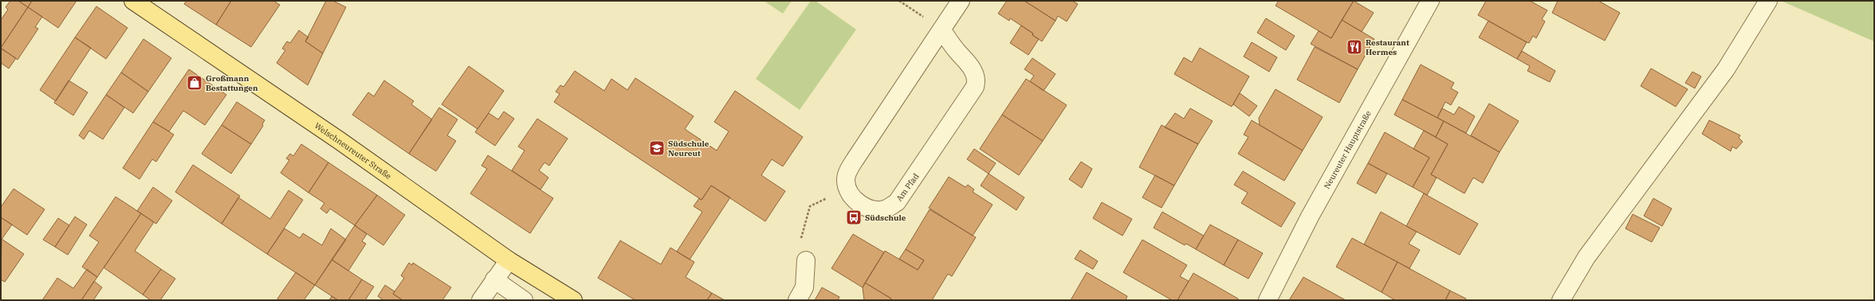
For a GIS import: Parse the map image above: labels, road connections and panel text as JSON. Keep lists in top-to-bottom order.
{
  "streets": {
    "main road": ["Welschneureuter Straße"],
    "street": ["Neureuter Hauptstraße", "Am Pfad"]
  },
  "places": {
    "restaurant": ["Restaurant Hermes"],
    "shop": ["Großmann Bestattungen"],
    "school or university": ["Südschule Neureut"],
    "bus stop": ["Südschule"]
  }
}
